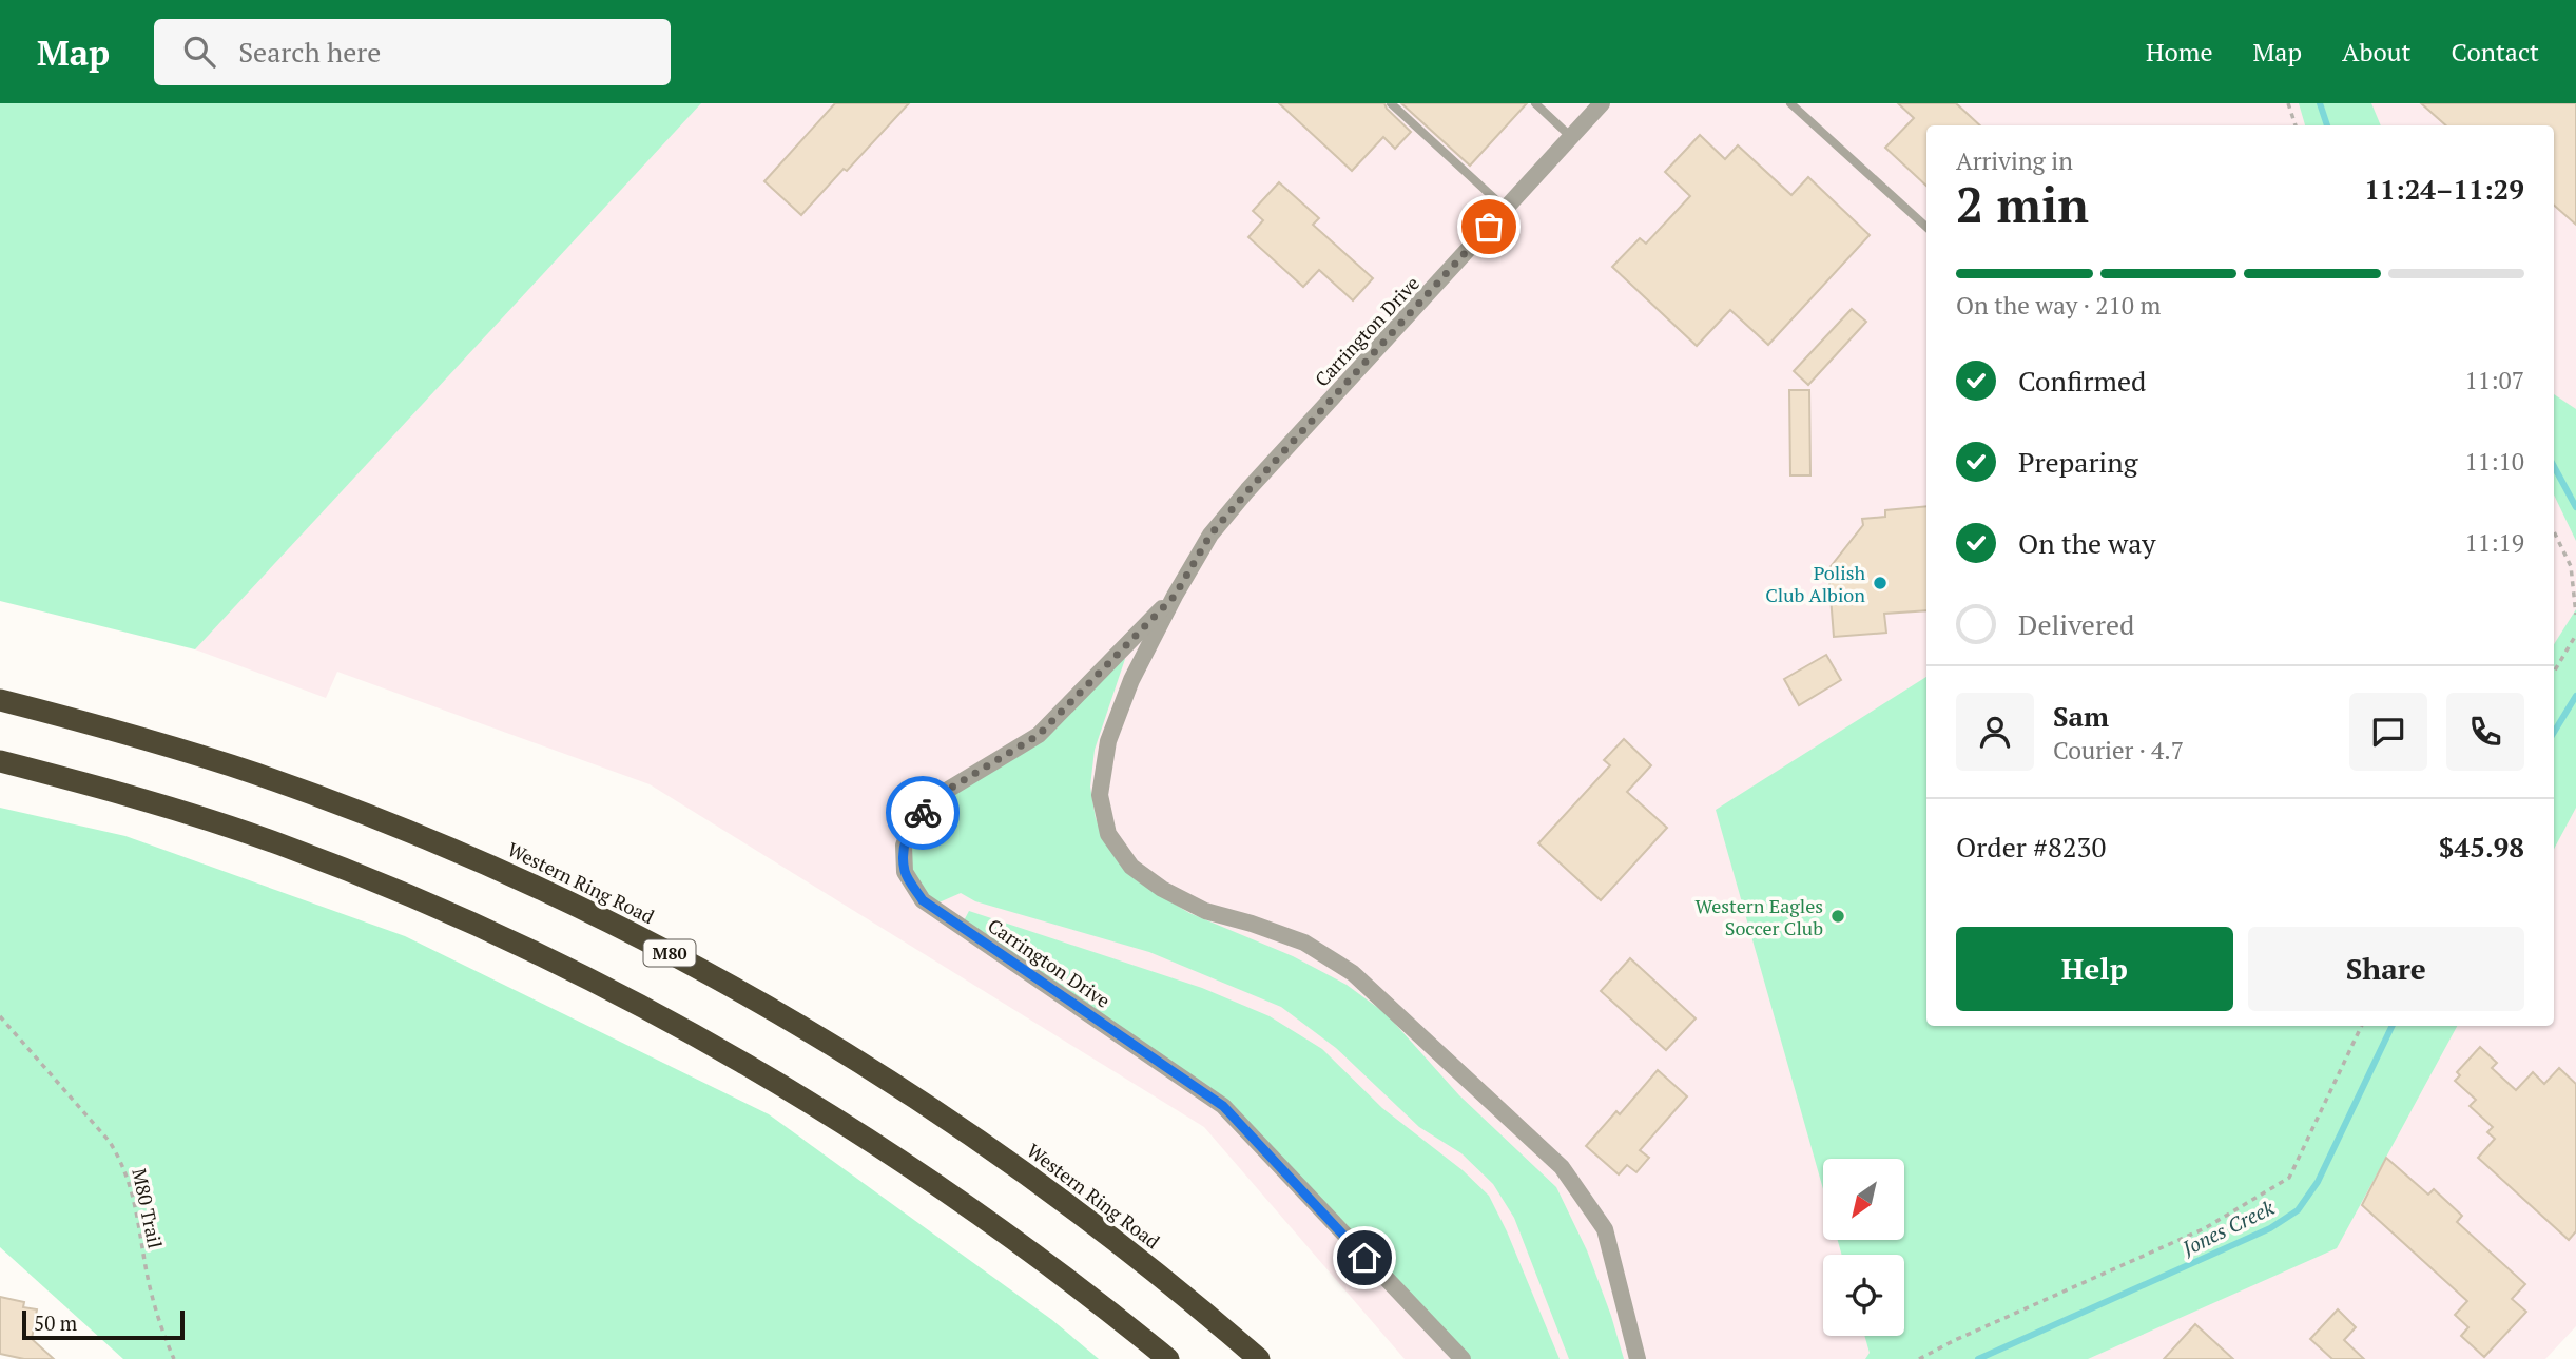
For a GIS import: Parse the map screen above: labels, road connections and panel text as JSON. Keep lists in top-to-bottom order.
{
  "streets": {
    "highway": ["Western Ring Road", "M80"],
    "street": ["Carrington Drive"],
    "path": ["M80 Trail"]
  },
  "water": ["Jones Creek"],
  "places": ["Polish Club Albion", "Western Eagles Soccer Club"],
  "scale_bar": "50 m",
  "north": "bottom left",
  "page": {
    "header": "Map",
    "search": "Search here",
    "nav": [
      "Home",
      "Map",
      "About",
      "Contact"
    ],
    "heading": ["2 min", "Arriving in", "11:24–11:29"],
    "panel": [
      "Sam",
      "Courier · 4.7",
      "Order #8230",
      "$45.98"
    ],
    "bar": "On the way · 210 m",
    "list": [
      ["Confirmed", "11:07"],
      ["Preparing", "11:10"],
      ["On the way", "11:19"],
      "Delivered"
    ],
    "buttons": ["Help", "Share"],
    "scale": "50 m"
  }
}
